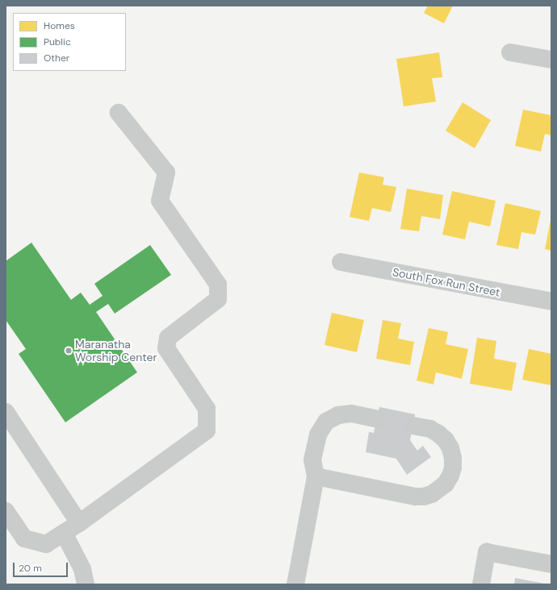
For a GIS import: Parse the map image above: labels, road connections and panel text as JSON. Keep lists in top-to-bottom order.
{
  "streets": {
    "street": ["South Fox Run Street"]
  },
  "places": ["Maranatha Worship Center"],
  "legend": ["Homes", "Public", "Other"],
  "scale_bar": "20 m"
}
